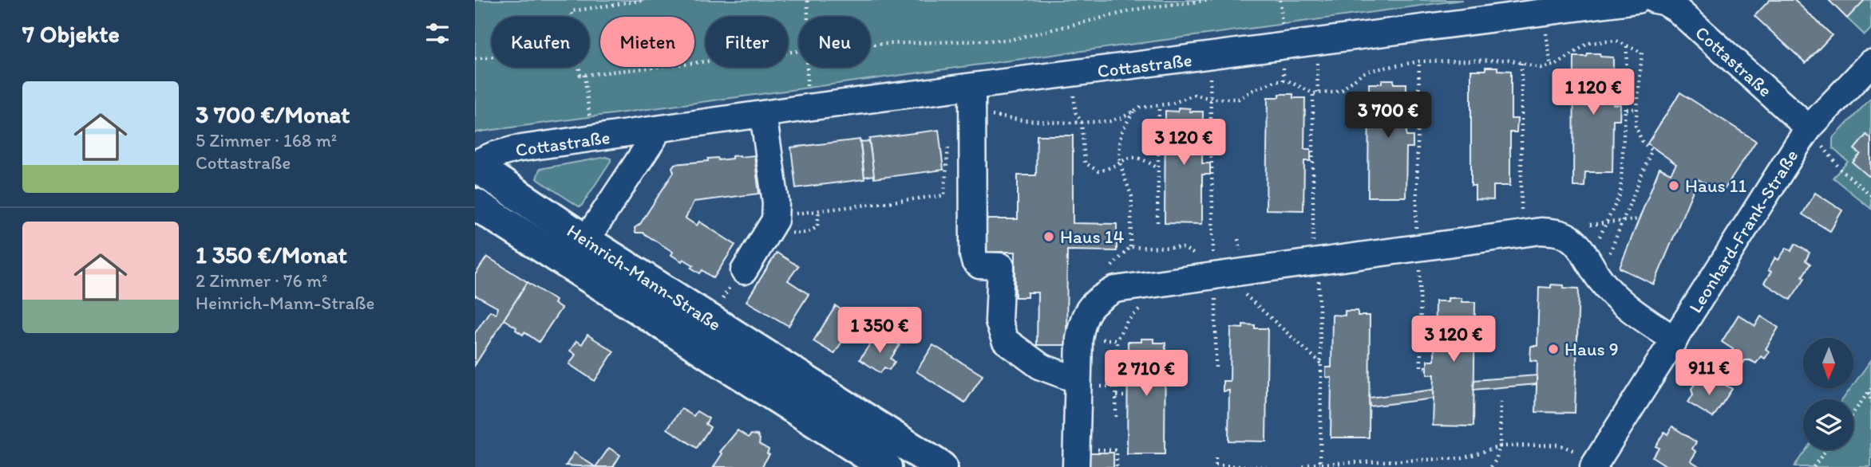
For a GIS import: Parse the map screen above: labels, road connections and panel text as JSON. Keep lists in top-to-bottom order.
{
  "streets": {
    "main road": ["Heinrich-Mann-Straße"],
    "street": ["Cottastraße", "Leonhard-Frank-Straße"]
  },
  "crossings": [
    ["Cottastraße", "Leonhard-Frank-Straße"],
    ["Cottastraße", "Heinrich-Mann-Straße"]
  ],
  "places": ["Haus 11", "Haus 14", "Haus 9"],
  "north": "bottom",
  "page": {
    "heading": "7 Objekte",
    "chip": [
      "Kaufen",
      "Mieten",
      "Filter",
      "Neu"
    ],
    "list": [
      {
        "name": "3 700 €/Monat",
        "note": "5 Zimmer · 168 m² · Cottastraße"
      },
      {
        "name": "1 350 €/Monat",
        "note": "2 Zimmer · 76 m² · Heinrich-Mann-Straße"
      }
    ],
    "price": [
      "1 120 €",
      "3 700 €",
      "3 120 €",
      "1 350 €",
      "3 120 €",
      "911 €",
      "2 710 €"
    ]
  }
}
